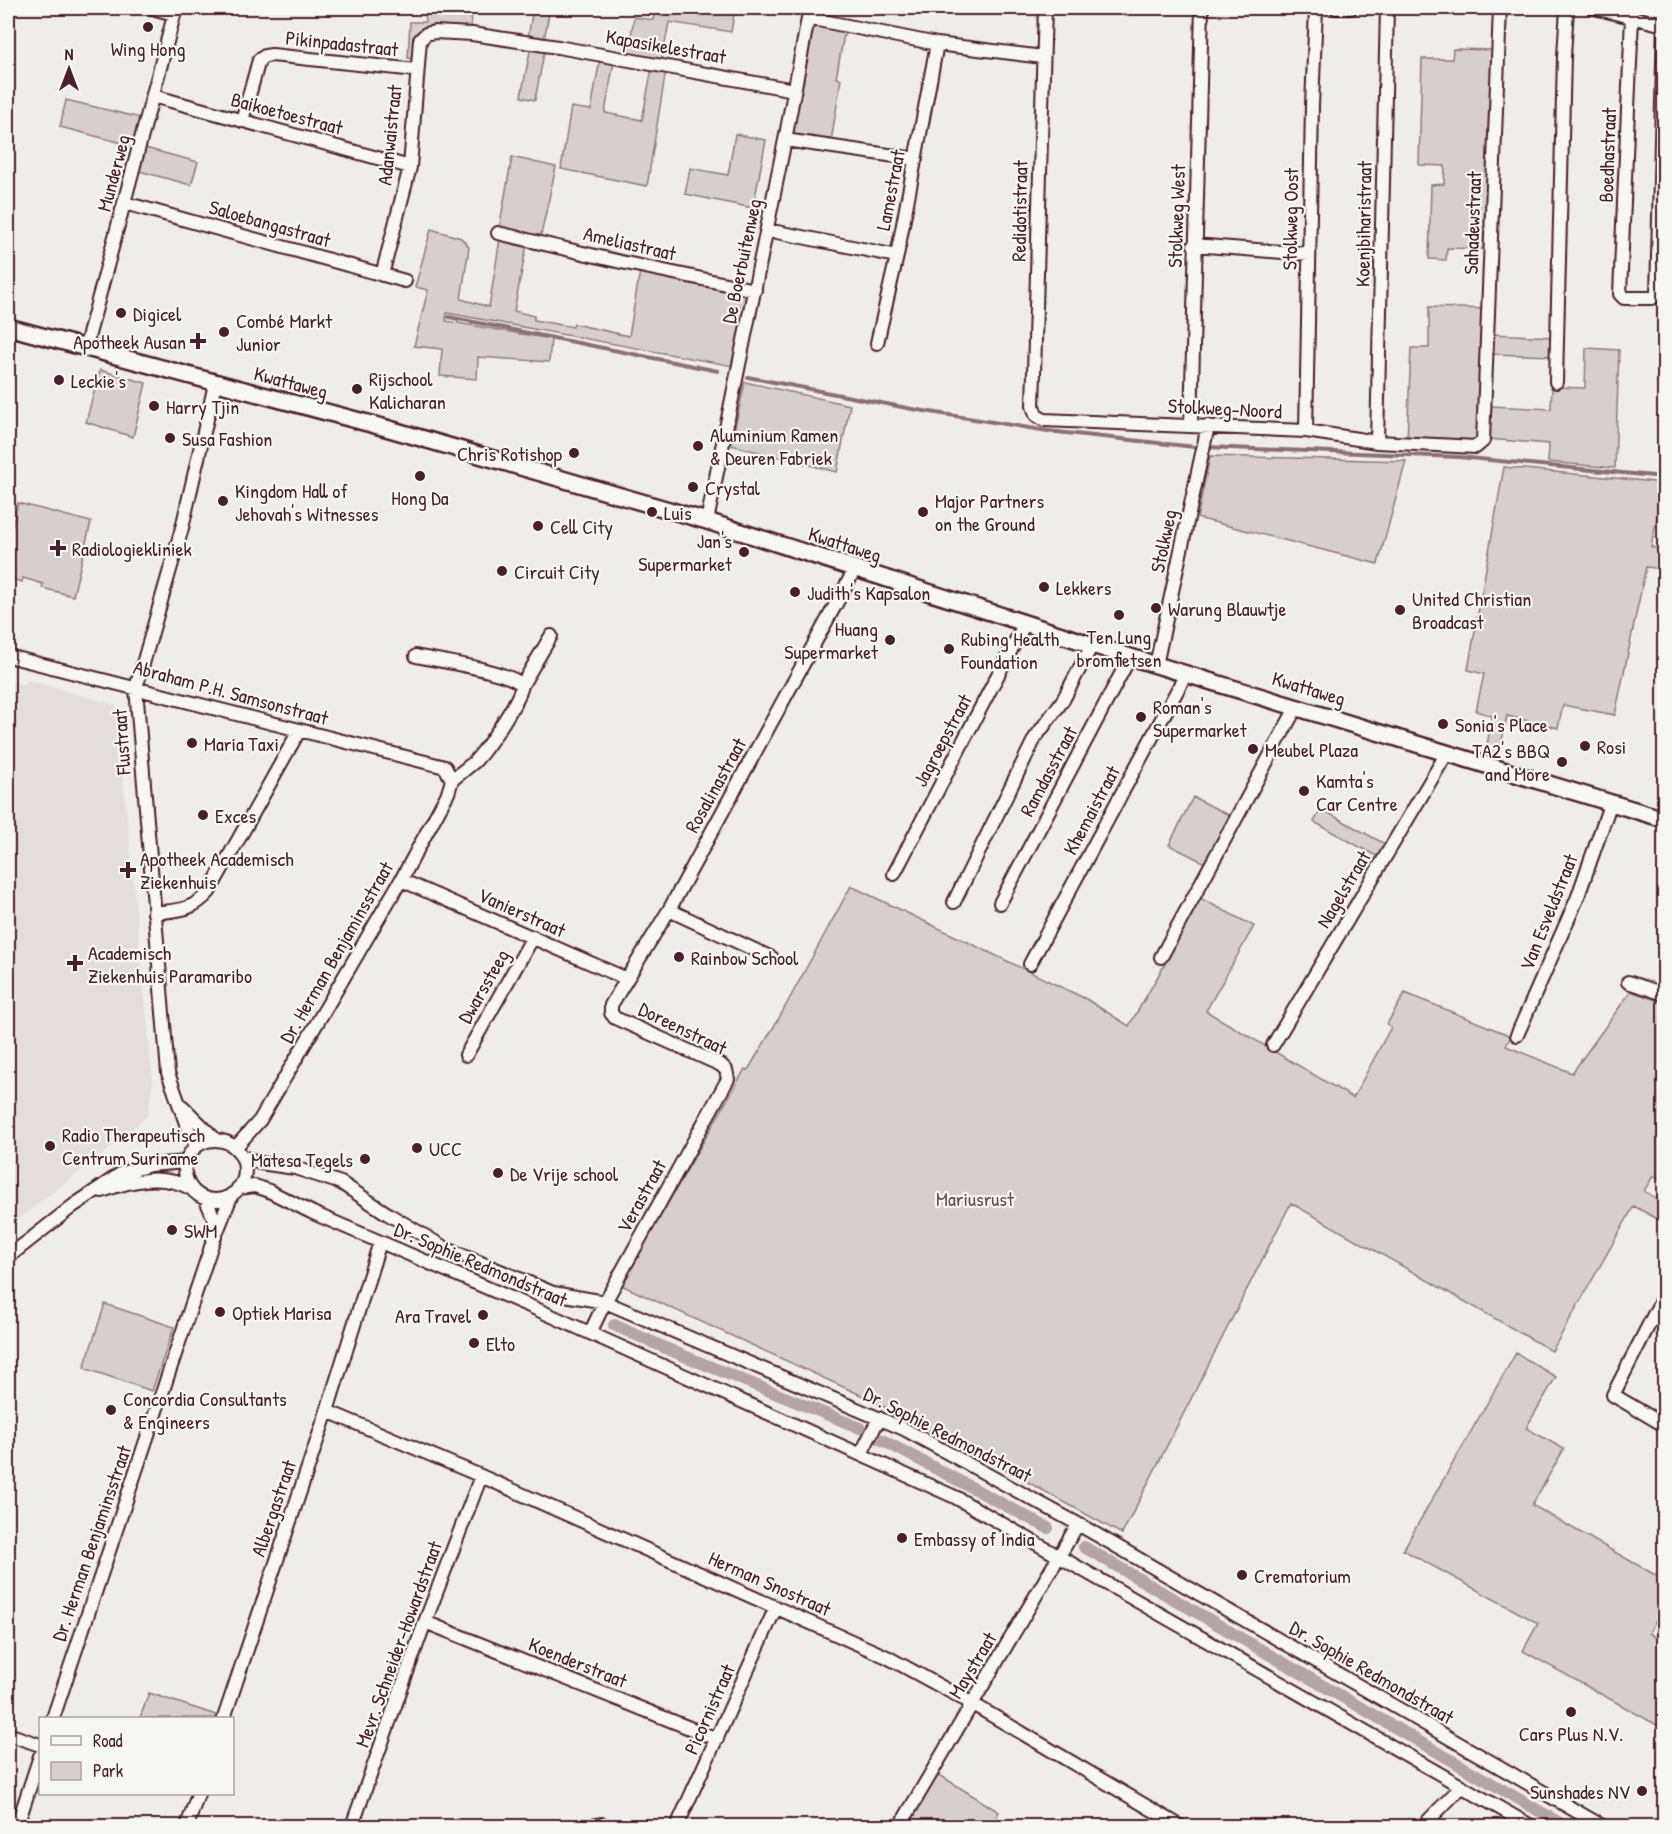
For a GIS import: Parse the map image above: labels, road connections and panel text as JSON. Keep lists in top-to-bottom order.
{
  "streets": {
    "main road": ["Kwattaweg"],
    "street": [
      "Pikinpadastraat",
      "Kapasikelestraat",
      "Baikoetoestraat",
      "Adanwaistraat",
      "Boedhastraat",
      "Munderweg",
      "Lamestraat",
      "Redidotistraat",
      "Stolkweg West",
      "Stolkweg Oost",
      "Saloebangastraat",
      "Sahadewstraat",
      "Koenjbiharistraat",
      "Ameliastraat",
      "De Boerbuitenweg",
      "Stolkweg-Noord",
      "Stolkweg",
      "Abraham P.H. Samsonstraat",
      "Jagroepstraat",
      "Flustraat",
      "Ramdasstraat",
      "Rosalinastraat",
      "Khemaistraat",
      "Nagelstraat",
      "Vanierstraat",
      "Van Esveldstraat",
      "Dr. Herman Benjaminsstraat",
      "Dwarssteeg",
      "Doreenstraat",
      "Verastraat",
      "Dr. Sophie Redmondstraat",
      "Albergastraat",
      "Herman Snostraat",
      "Mevr. Schneider-Howardstraat",
      "Koenderstraat",
      "Maystraat",
      "Picornistraat"
    ]
  },
  "crossings": [
    ["Pikinpadastraat", "Kapasikelestraat"],
    ["Pikinpadastraat", "Baikoetoestraat"],
    ["Pikinpadastraat", "Adanwaistraat"],
    ["Kapasikelestraat", "Adanwaistraat"],
    ["Kapasikelestraat", "De Boerbuitenweg"],
    ["Baikoetoestraat", "Adanwaistraat"],
    ["Baikoetoestraat", "Munderweg"],
    ["Adanwaistraat", "Saloebangastraat"],
    ["Munderweg", "Saloebangastraat"],
    ["Munderweg", "Kwattaweg"],
    ["Redidotistraat", "Stolkweg-Noord"],
    ["Stolkweg West", "Stolkweg-Noord"],
    ["Stolkweg Oost", "Stolkweg-Noord"],
    ["Sahadewstraat", "Stolkweg-Noord"],
    ["Koenjbiharistraat", "Stolkweg-Noord"],
    ["Ameliastraat", "De Boerbuitenweg"],
    ["De Boerbuitenweg", "Kwattaweg"],
    ["Kwattaweg", "Stolkweg"],
    ["Kwattaweg", "Jagroepstraat"],
    ["Kwattaweg", "Flustraat"],
    ["Kwattaweg", "Ramdasstraat"],
    ["Kwattaweg", "Rosalinastraat"],
    ["Kwattaweg", "Khemaistraat"],
    ["Kwattaweg", "Nagelstraat"],
    ["Kwattaweg", "Van Esveldstraat"],
    ["Stolkweg-Noord", "Stolkweg"],
    ["Abraham P.H. Samsonstraat", "Flustraat"],
    ["Abraham P.H. Samsonstraat", "Dr. Herman Benjaminsstraat"],
    ["Flustraat", "Dr. Herman Benjaminsstraat"],
    ["Flustraat", "Dr. Sophie Redmondstraat"],
    ["Rosalinastraat", "Vanierstraat"],
    ["Rosalinastraat", "Doreenstraat"],
    ["Vanierstraat", "Dr. Herman Benjaminsstraat"],
    ["Vanierstraat", "Dwarssteeg"],
    ["Dr. Herman Benjaminsstraat", "Dr. Sophie Redmondstraat"],
    ["Doreenstraat", "Verastraat"],
    ["Verastraat", "Dr. Sophie Redmondstraat"],
    ["Dr. Sophie Redmondstraat", "Albergastraat"],
    ["Dr. Sophie Redmondstraat", "Maystraat"],
    ["Albergastraat", "Herman Snostraat"],
    ["Herman Snostraat", "Mevr. Schneider-Howardstraat"],
    ["Herman Snostraat", "Maystraat"],
    ["Herman Snostraat", "Picornistraat"],
    ["Mevr. Schneider-Howardstraat", "Koenderstraat"],
    ["Koenderstraat", "Picornistraat"]
  ],
  "parks": ["Mariusrust"],
  "places": {
    "other": [
      "Wing Hong",
      "Digicel",
      "Combé Markt Junior",
      "Leckie's",
      "Rijschool Kalicharan",
      "Harry Tjin",
      "Susa Fashion",
      "Aluminium Ramen & Deuren Fabriek",
      "Chris Rotishop",
      "Hong Da",
      "Crystal",
      "Kingdom Hall of Jehovah's Witnesses",
      "Luis",
      "Major Partners on the Ground",
      "Cell City",
      "Jan's Supermarket",
      "Circuit City",
      "Lekkers",
      "Judith's Kapsalon",
      "Warung Blauwtje",
      "United Christian Broadcast",
      "Ten Lung bromfietsen",
      "Huang Supermarket",
      "Rubing Health Foundation",
      "Roman's Supermarket",
      "Sonia's Place",
      "Maria Taxi",
      "Rosi",
      "Meubel Plaza",
      "TA2's BBQ and More",
      "Kamta's Car Centre",
      "Exces",
      "Rainbow School",
      "Radio Therapeutisch Centrum Suriname",
      "UCC",
      "Matesa Tegels",
      "De Vrije school",
      "SWM",
      "Optiek Marisa",
      "Ara Travel",
      "Elto",
      "Concordia Consultants & Engineers",
      "Embassy of India",
      "Crematorium",
      "Cars Plus N.V.",
      "Sunshades NV"
    ],
    "health": [
      "Apotheek Ausan",
      "Radiologiekliniek",
      "Apotheek Academisch Ziekenhuis",
      "Academisch Ziekenhuis Paramaribo"
    ]
  },
  "legend": ["Road", "Park"],
  "north": "top"
}
